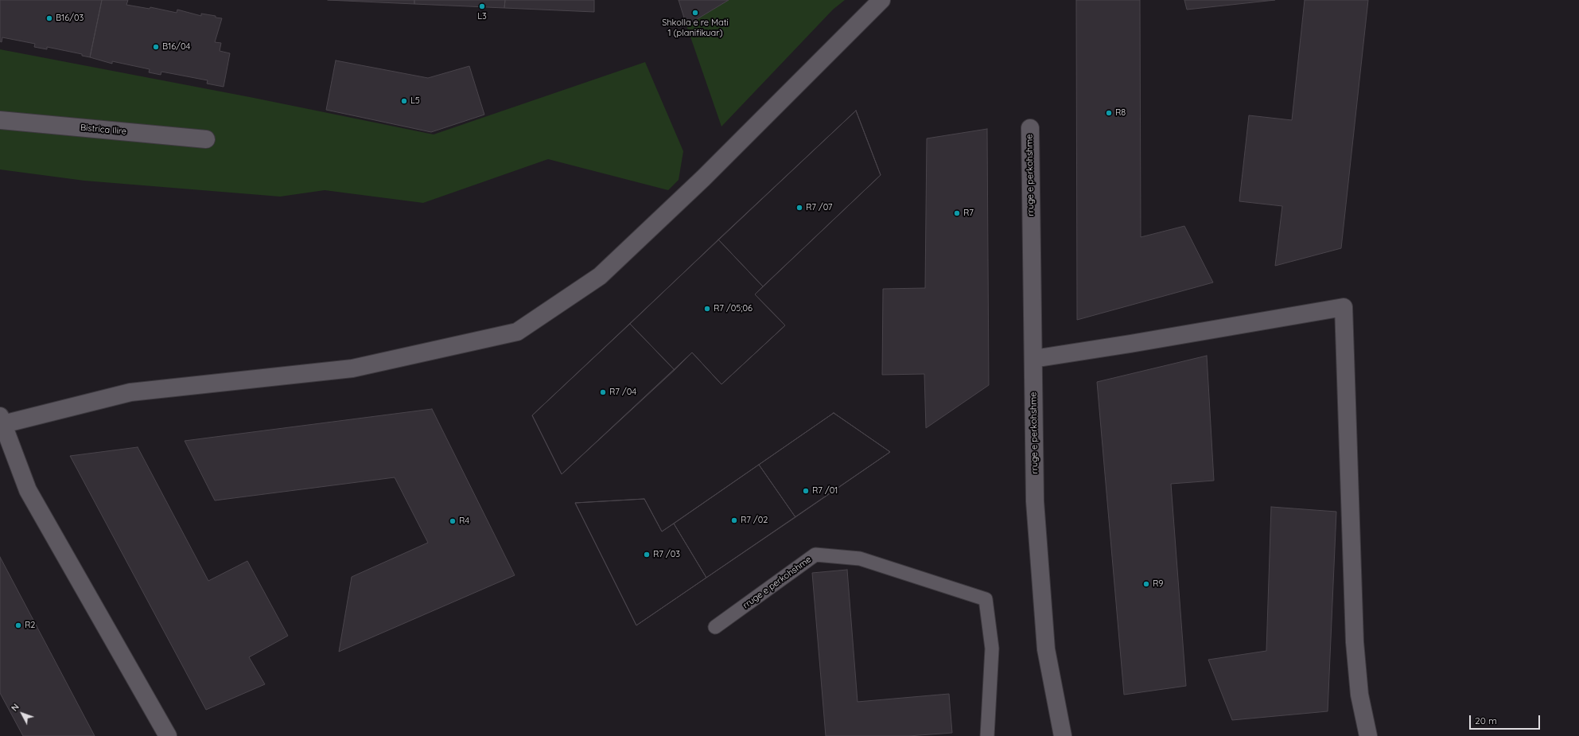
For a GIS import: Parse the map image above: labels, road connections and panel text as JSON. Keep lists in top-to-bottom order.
{
  "streets": {
    "street": ["Bistrica Ilire", "rruge e perkohshme"]
  },
  "places": [
    "L3",
    "Shkolla e re Mati 1 (planifikuar)",
    "B16/03",
    "B16/04",
    "L5",
    "R8",
    "R7 /07",
    "R7",
    "R7 /05;06",
    "R7 /04",
    "R7 /01",
    "R7 /02",
    "R4",
    "R7 /03",
    "R9",
    "R2"
  ],
  "scale_bar": "20 m",
  "north": "top left"
}
